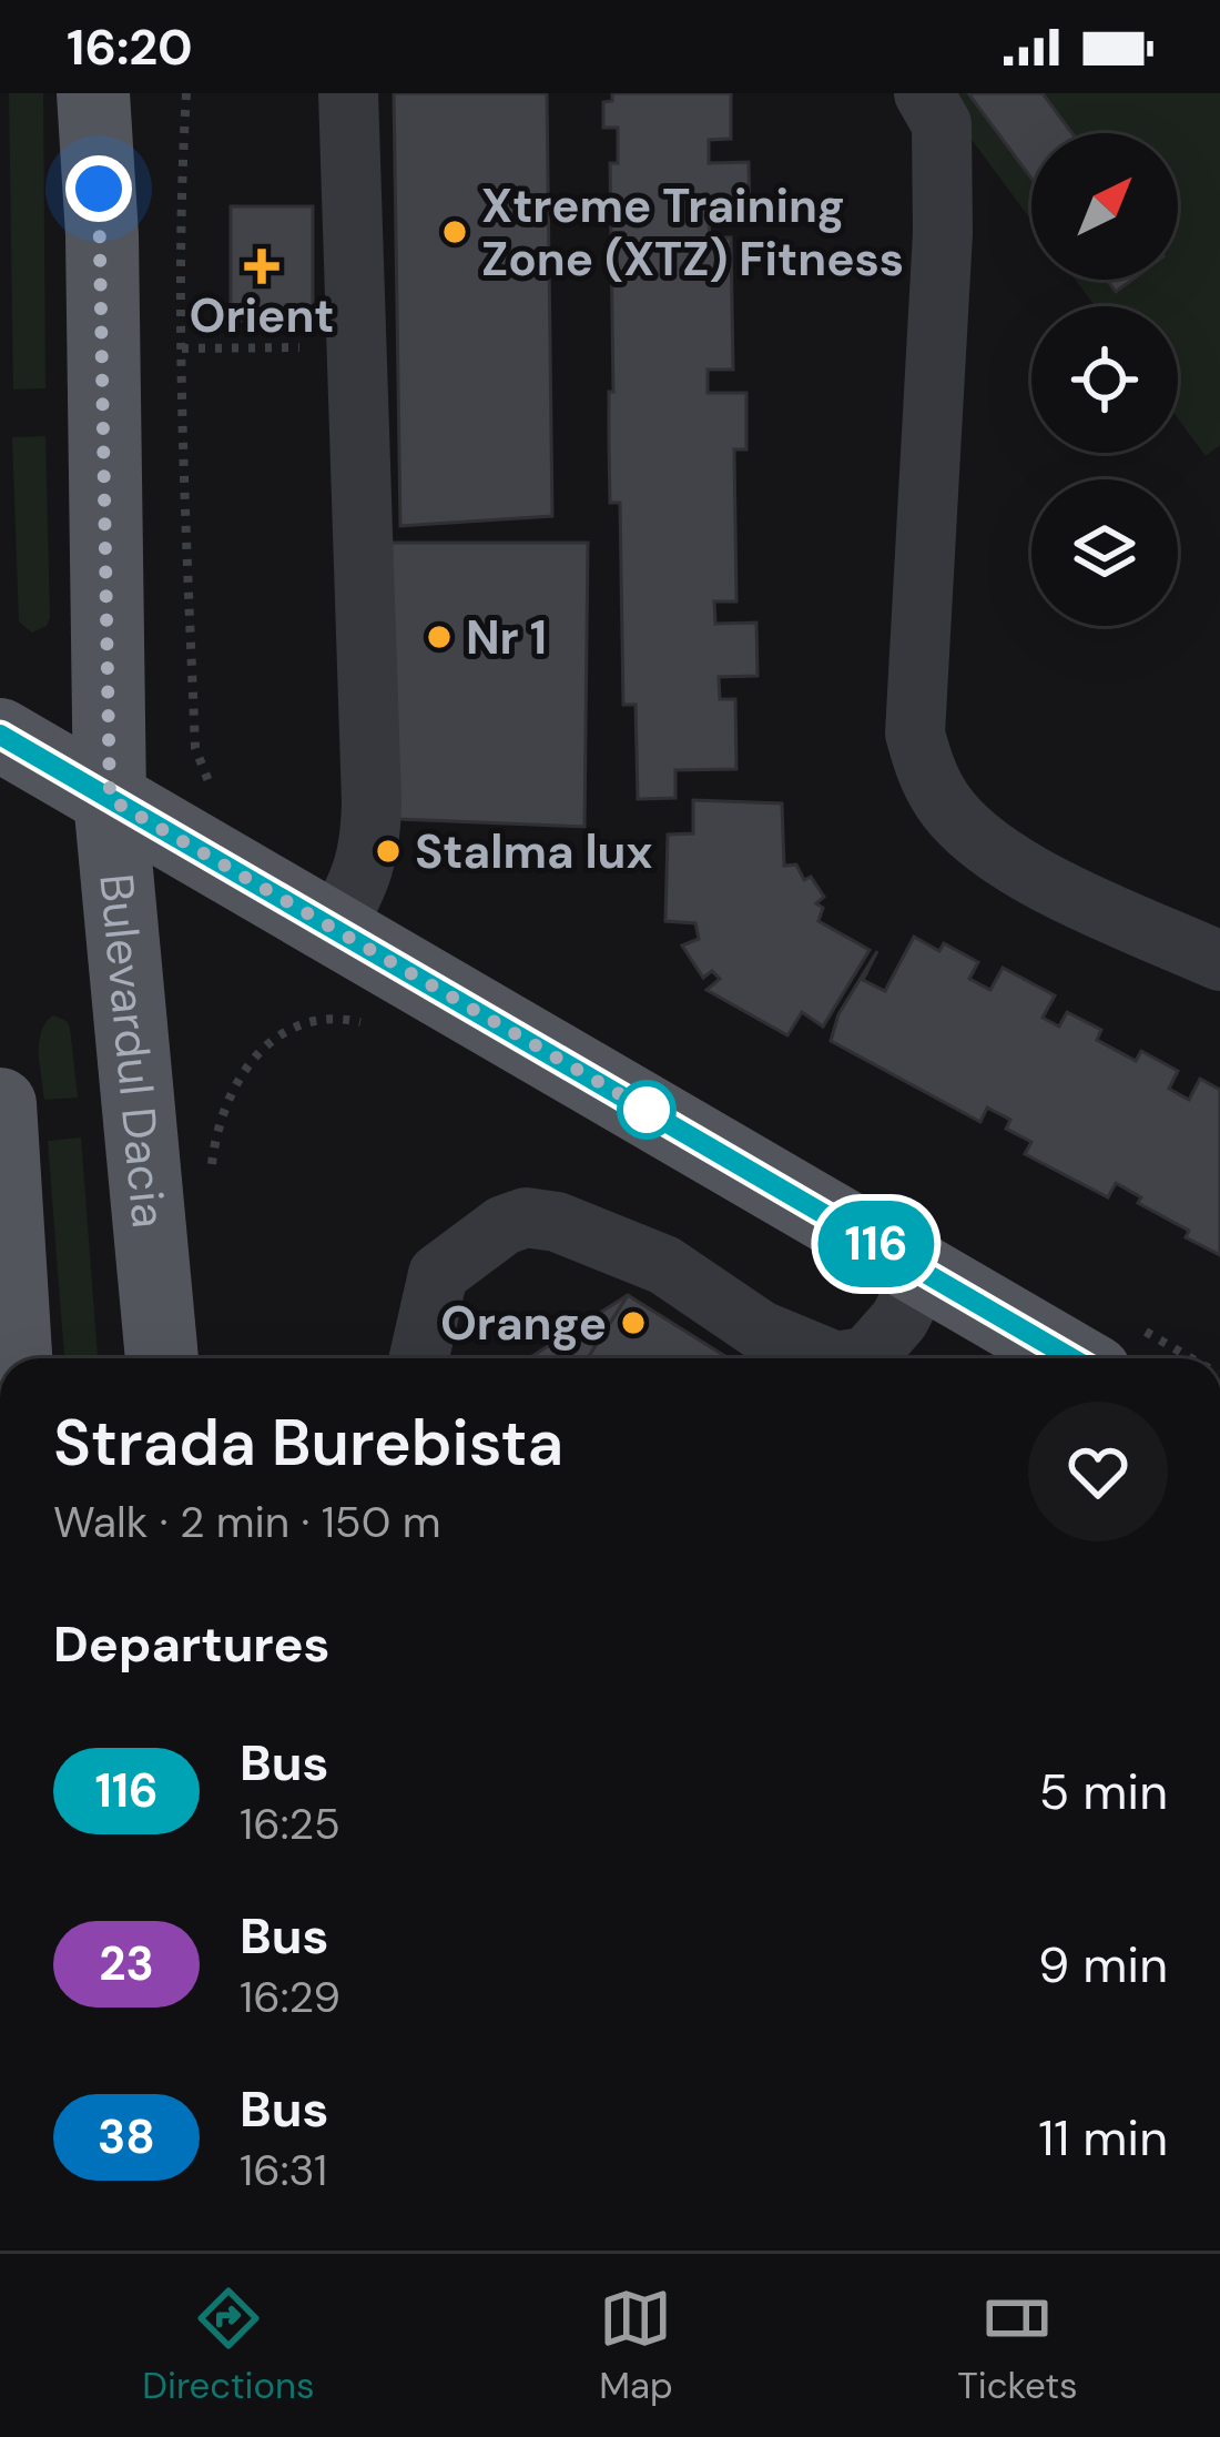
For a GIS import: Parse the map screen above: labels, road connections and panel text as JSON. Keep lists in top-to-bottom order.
{
  "streets": {
    "main road": ["Bulevardul Dacia"]
  },
  "places": {
    "other": [
      "Xtreme Training Zone (XTZ) Fitness",
      "Nr 1",
      "Stalma lux",
      "Orange"
    ],
    "health": ["Orient"]
  },
  "lines": ["bus line 116"],
  "north": "top right",
  "page": {
    "status": "16:20",
    "on_map": "116",
    "heading": [
      ["Strada Burebista", "Walk · 2 min · 150 m"],
      "Departures"
    ],
    "list": [
      {
        "mark": "116",
        "name": "Bus",
        "note": "16:25",
        "value": "5 min"
      },
      {
        "mark": "23",
        "name": "Bus",
        "note": "16:29",
        "value": "9 min"
      },
      {
        "mark": "38",
        "name": "Bus",
        "note": "16:31",
        "value": "11 min"
      }
    ],
    "tabs": ["Directions", "Map", "Tickets"]
  }
}
